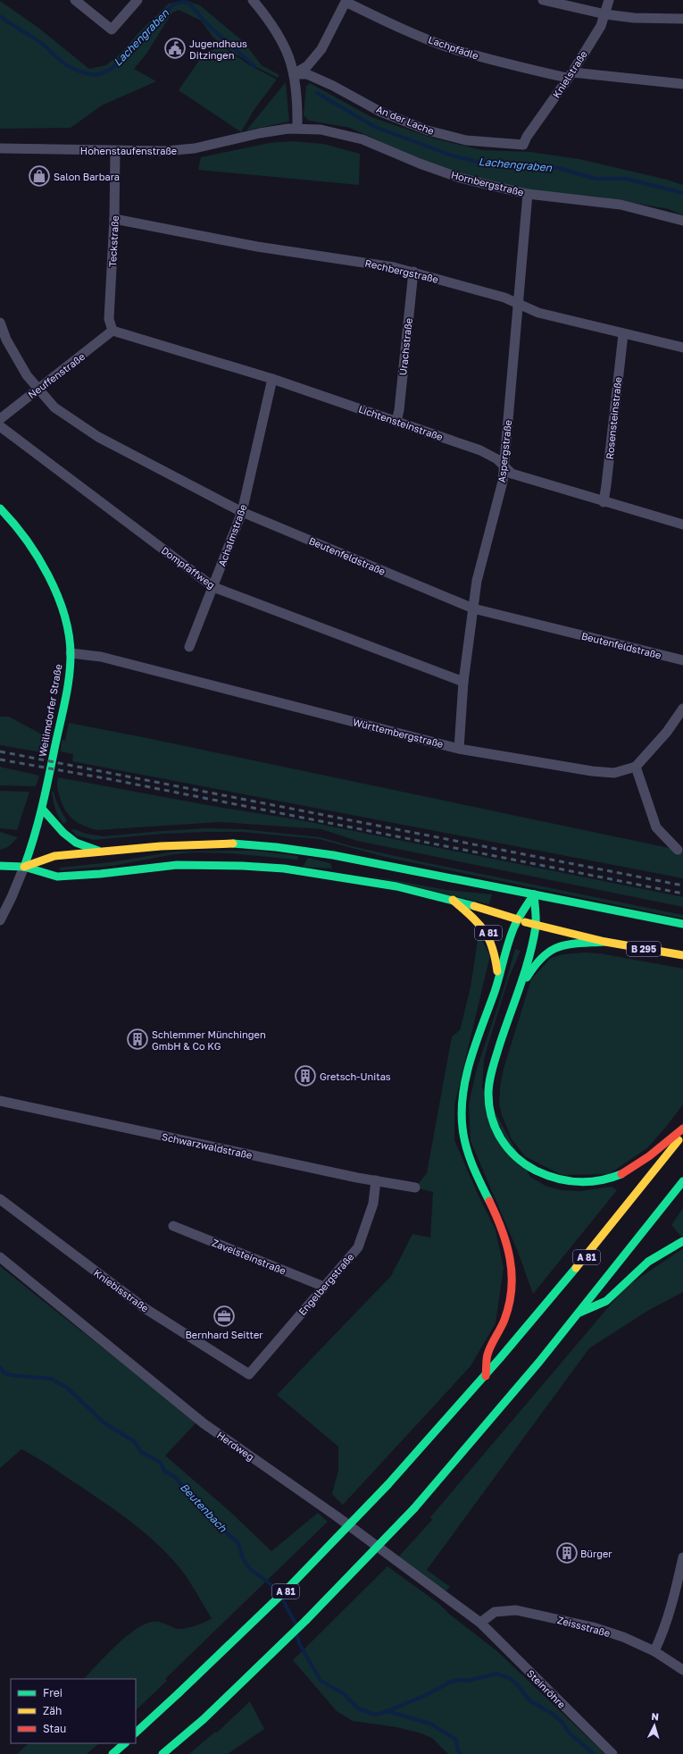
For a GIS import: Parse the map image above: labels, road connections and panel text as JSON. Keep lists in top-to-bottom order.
{
  "streets": {
    "main road": ["Weilimdorfer Straße", "A 81", "B 295"],
    "street": [
      "Lachpfädle",
      "Knielstraße",
      "An der Lache",
      "Hohenstaufenstraße",
      "Hornbergstraße",
      "Teckstraße",
      "Rechbergstraße",
      "Urachstraße",
      "Neuffenstraße",
      "Rosensteinstraße",
      "Lichtensteinstraße",
      "Aspergstraße",
      "Achalmstraße",
      "Beutenfeldstraße",
      "Dompfaffweg",
      "Württembergstraße",
      "Schwarzwaldstraße",
      "Zavelsteinstraße",
      "Engelbergstraße",
      "Kniebisstraße",
      "Herdweg",
      "Zeissstraße",
      "Steinröhre"
    ]
  },
  "crossings": [
    ["Lachpfädle", "Knielstraße"],
    ["Lachpfädle", "An der Lache"],
    ["Knielstraße", "An der Lache"],
    ["Hohenstaufenstraße", "Hornbergstraße"],
    ["Hohenstaufenstraße", "Teckstraße"],
    ["Hornbergstraße", "Aspergstraße"],
    ["Teckstraße", "Rechbergstraße"],
    ["Teckstraße", "Neuffenstraße"],
    ["Teckstraße", "Lichtensteinstraße"],
    ["Rechbergstraße", "Urachstraße"],
    ["Rechbergstraße", "Rosensteinstraße"],
    ["Rechbergstraße", "Aspergstraße"],
    ["Urachstraße", "Lichtensteinstraße"],
    ["Neuffenstraße", "Lichtensteinstraße"],
    ["Neuffenstraße", "Beutenfeldstraße"],
    ["Rosensteinstraße", "Lichtensteinstraße"],
    ["Lichtensteinstraße", "Aspergstraße"],
    ["Lichtensteinstraße", "Achalmstraße"],
    ["Aspergstraße", "Beutenfeldstraße"],
    ["Aspergstraße", "Dompfaffweg"],
    ["Aspergstraße", "Württembergstraße"],
    ["Achalmstraße", "Beutenfeldstraße"],
    ["Achalmstraße", "Dompfaffweg"],
    ["Weilimdorfer Straße", "Württembergstraße"],
    ["A 81", "B 295"],
    ["Schwarzwaldstraße", "Engelbergstraße"],
    ["Zavelsteinstraße", "Engelbergstraße"],
    ["Engelbergstraße", "Kniebisstraße"],
    ["Herdweg", "Zeissstraße"],
    ["Herdweg", "Steinröhre"],
    ["Zeissstraße", "Steinröhre"]
  ],
  "water": ["Lachengraben", "Beutenbach"],
  "places": {
    "public building": ["Jugendhaus Ditzingen"],
    "shop": ["Salon Barbara"],
    "building": ["Schlemmer Münchingen GmbH & Co KG", "Gretsch-Unitas", "Bürger"],
    "office": ["Bernhard Seitter"]
  },
  "legend": ["Frei", "Zäh", "Stau"],
  "north": "top"
}
